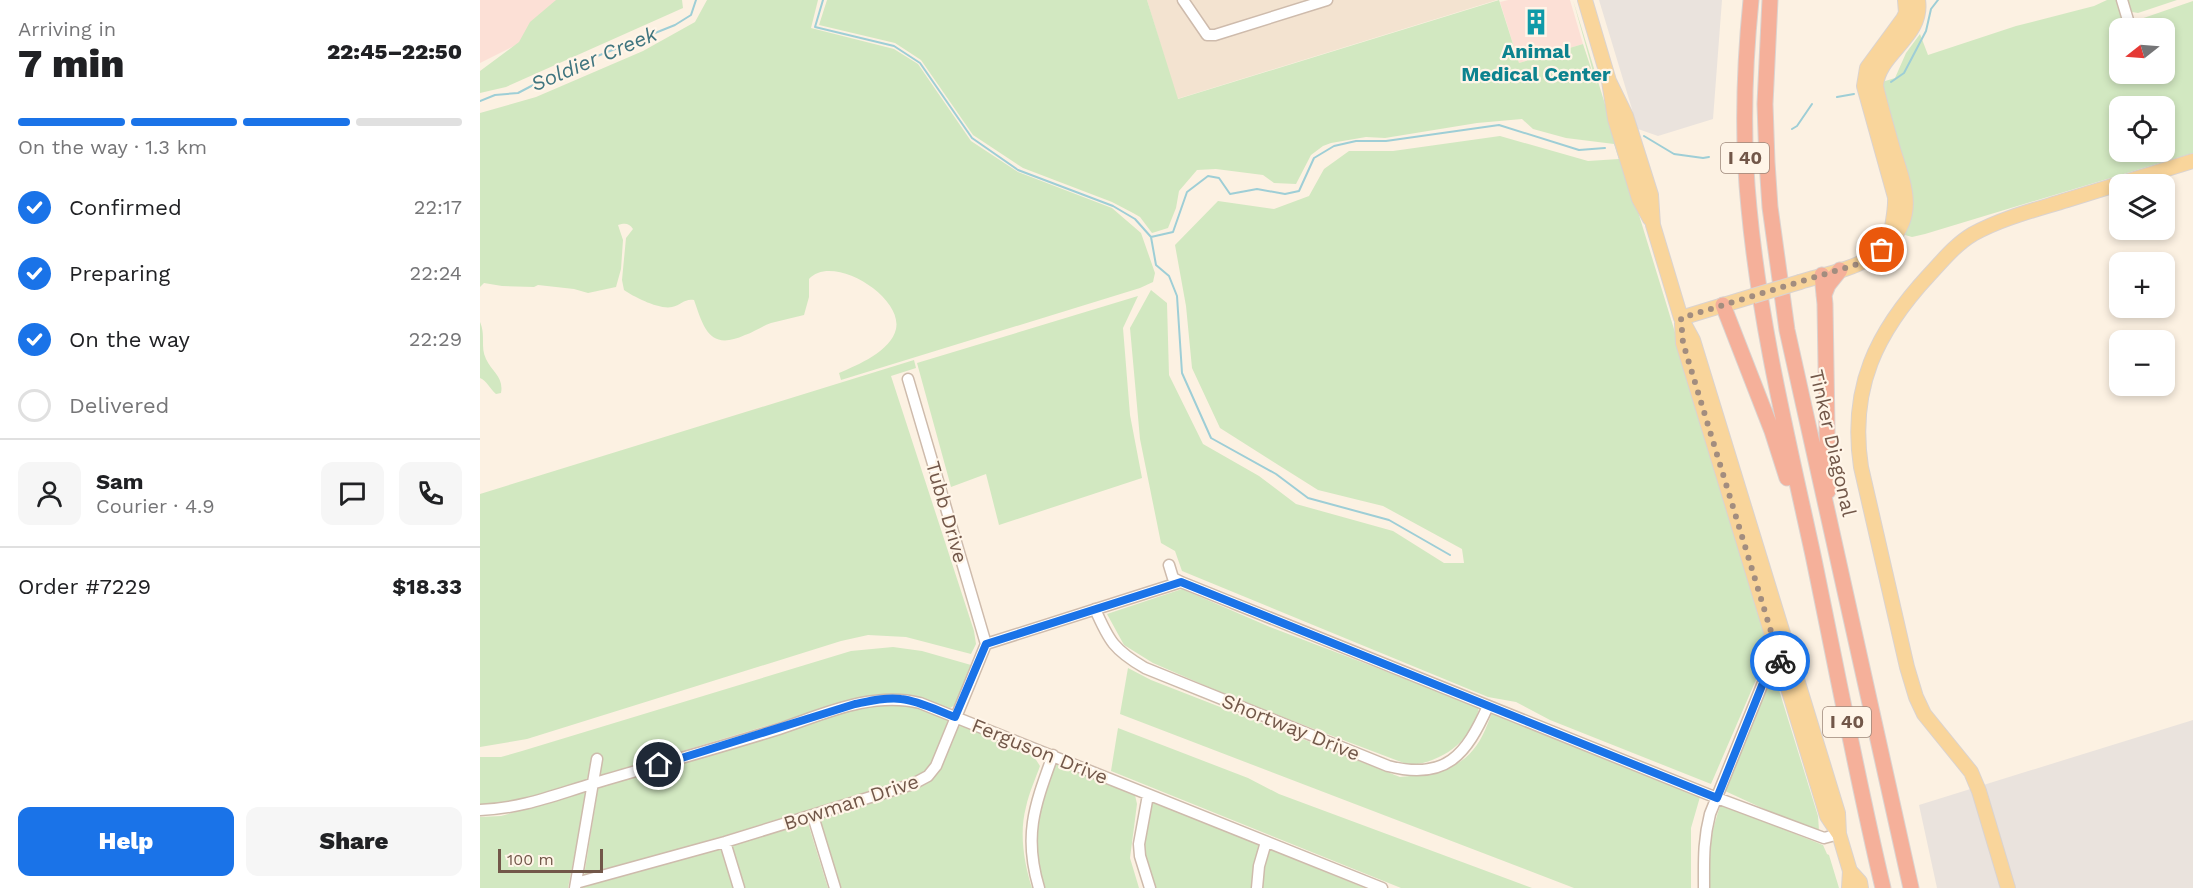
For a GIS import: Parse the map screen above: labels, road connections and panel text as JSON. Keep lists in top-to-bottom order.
{
  "streets": {
    "highway": ["I 40", "Tinker Diagonal"],
    "street": [
      "Tubb Drive",
      "Shortway Drive",
      "Ferguson Drive",
      "Bowman Drive"
    ]
  },
  "crossings": [
    ["Tubb Drive", "Bowman Drive"],
    ["Ferguson Drive", "Bowman Drive"]
  ],
  "water": ["Soldier Creek"],
  "places": {
    "building": ["Animal Medical Center"]
  },
  "scale_bar": "100 m",
  "north": "left",
  "page": {
    "heading": ["7 min", "Arriving in", "22:45–22:50"],
    "panel": [
      "Sam",
      "Courier · 4.9",
      "Order #7229",
      "$18.33"
    ],
    "map_buttons": ["+", "−"],
    "bar": "On the way · 1.3 km",
    "list": [
      ["Confirmed", "22:17"],
      ["Preparing", "22:24"],
      ["On the way", "22:29"],
      "Delivered"
    ],
    "buttons": ["Help", "Share"],
    "scale": "100 m"
  }
}
